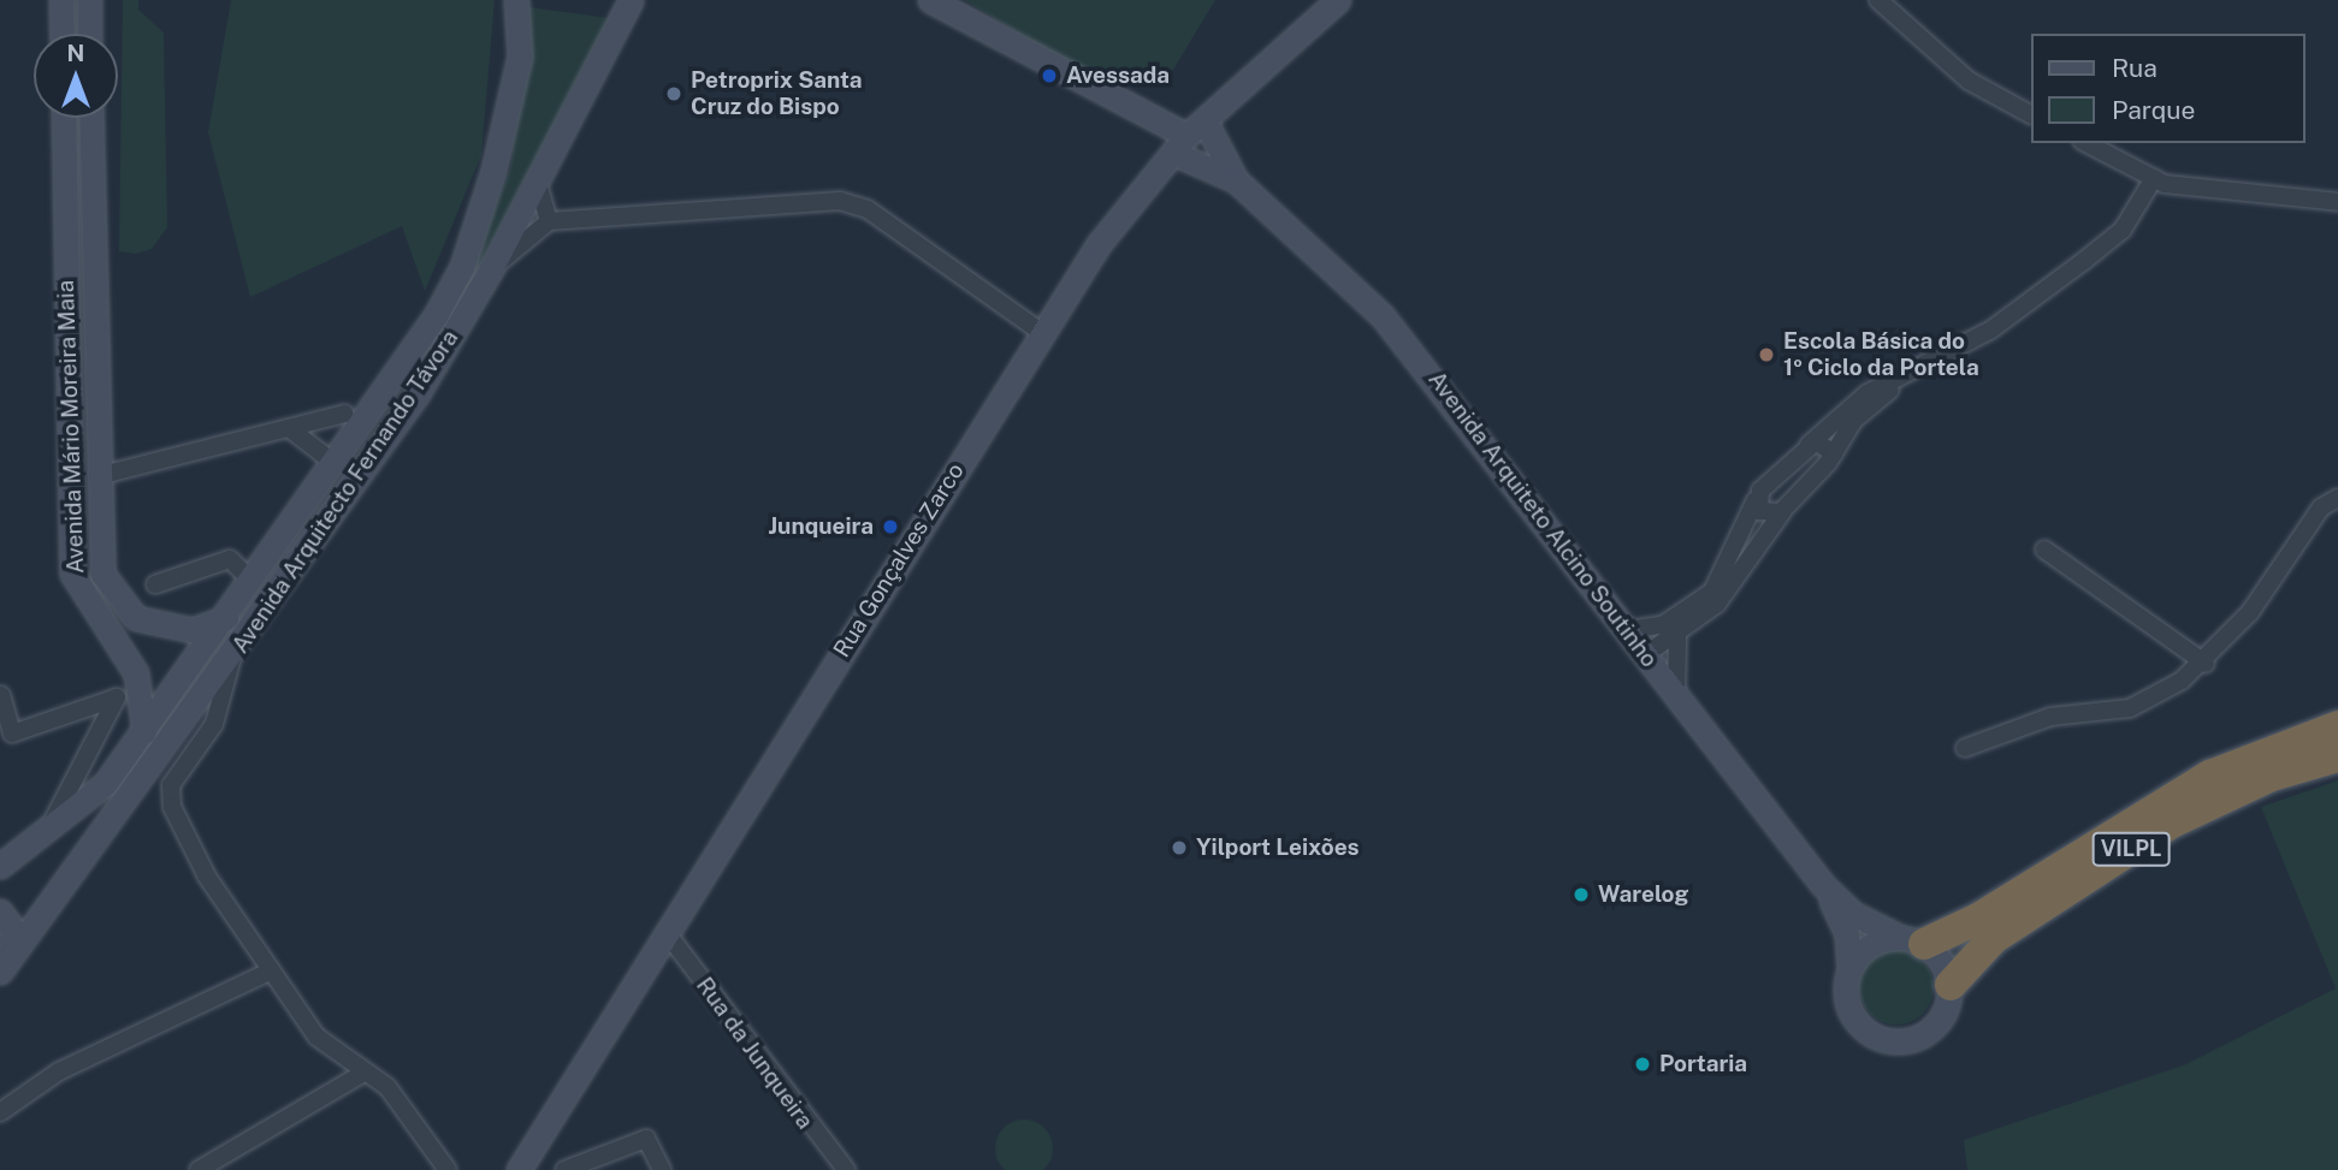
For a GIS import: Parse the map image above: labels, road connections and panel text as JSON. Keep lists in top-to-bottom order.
{
  "streets": {
    "highway": ["VILPL"],
    "main road": [
      "Avenida Mário Moreira Maia",
      "Avenida Arquitecto Fernando Távora",
      "Avenida Arquiteto Alcino Soutinho",
      "Rua Gonçalves Zarco"
    ],
    "street": ["Rua da Junqueira"]
  },
  "crossings": [
    ["Avenida Mário Moreira Maia", "Avenida Arquitecto Fernando Távora"],
    ["Avenida Arquiteto Alcino Soutinho", "Rua Gonçalves Zarco"],
    ["Avenida Arquiteto Alcino Soutinho", "VILPL"],
    ["Rua Gonçalves Zarco", "Rua da Junqueira"]
  ],
  "places": [
    "Avessada",
    "Petroprix Santa Cruz do Bispo",
    "Escola Básica do 1º Ciclo da Portela",
    "Junqueira",
    "Yilport Leixões",
    "Warelog",
    "Portaria"
  ],
  "legend": ["Rua", "Parque"],
  "north": "top"
}
